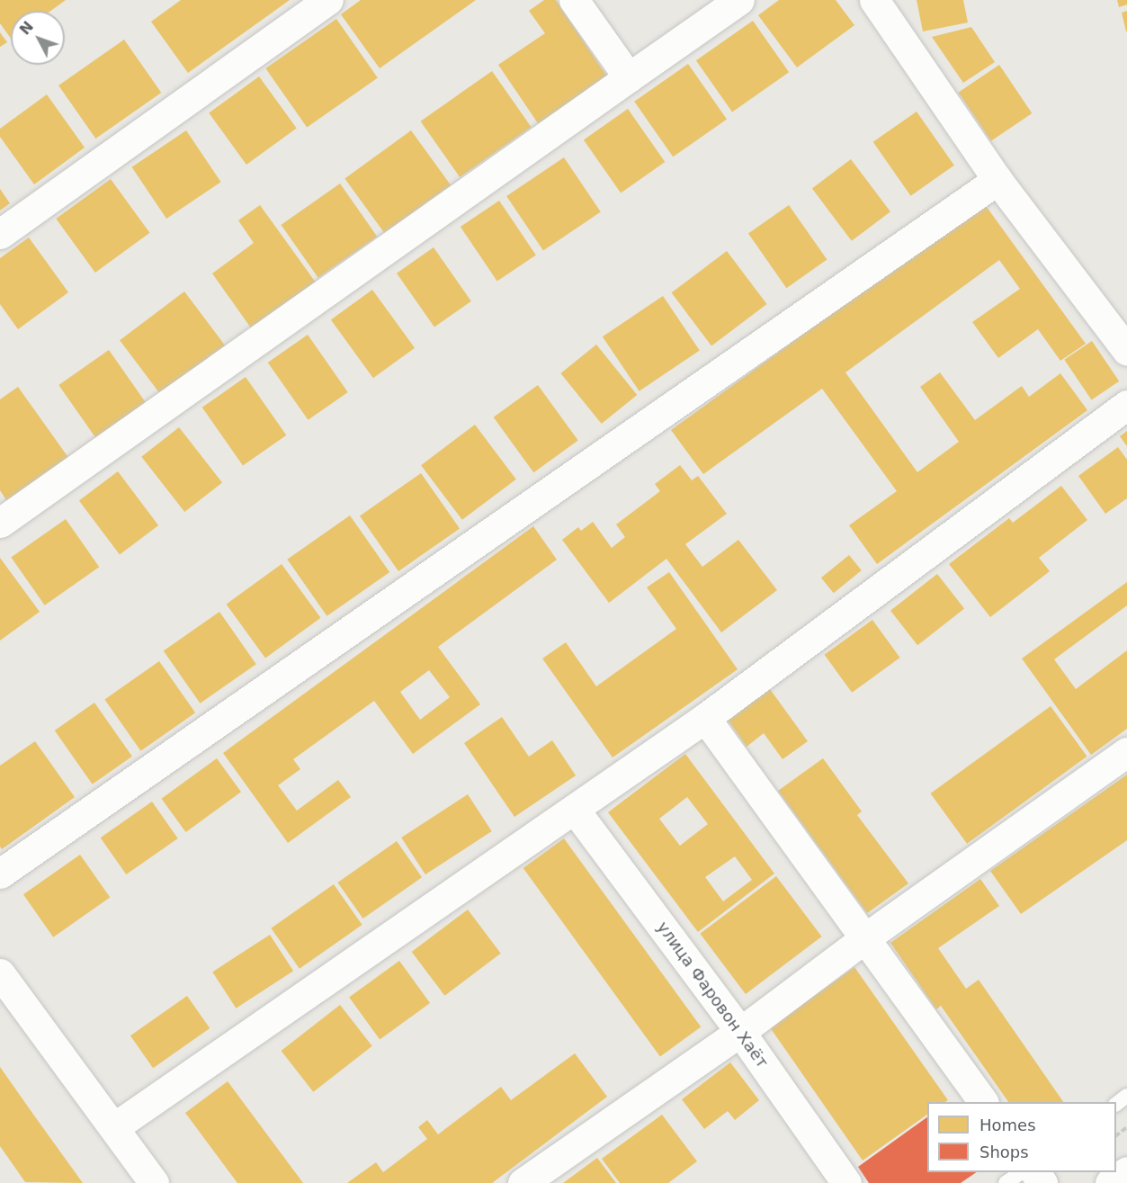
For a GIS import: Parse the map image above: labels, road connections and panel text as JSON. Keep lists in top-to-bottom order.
{
  "streets": {
    "street": ["улица Фаровон Хаёт"]
  },
  "legend": ["Homes", "Shops"],
  "north": "top left"
}
